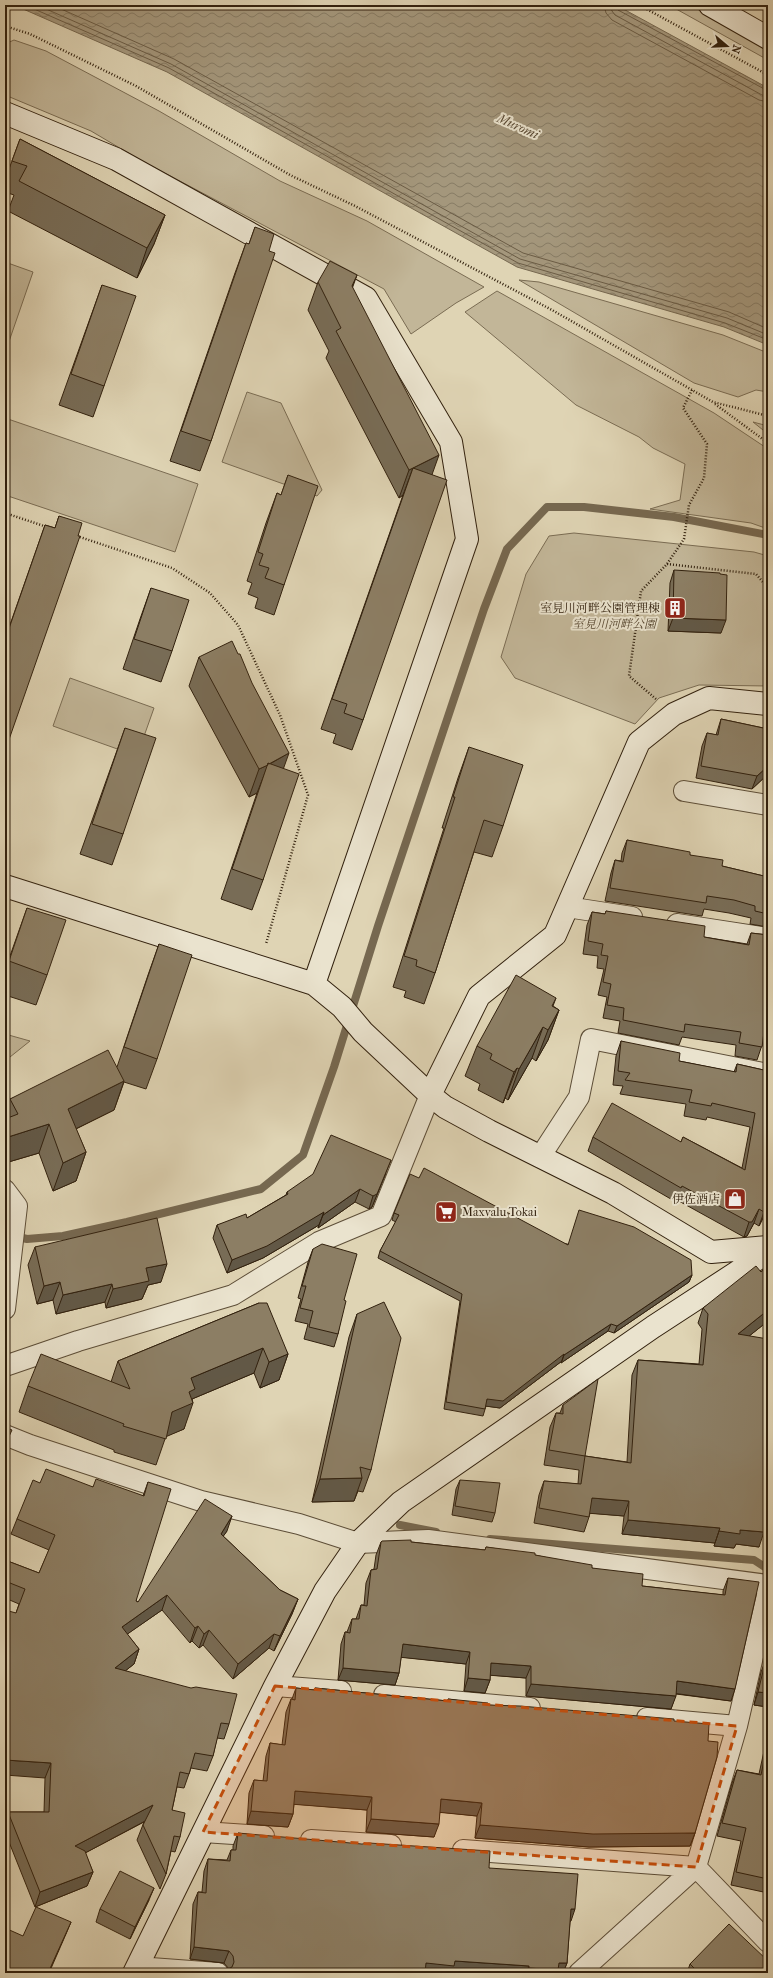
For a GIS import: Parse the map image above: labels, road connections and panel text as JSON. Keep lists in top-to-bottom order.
{
  "water": ["Muromi"],
  "parks": ["室見川河畔公園"],
  "places": {
    "building": ["室見川河畔公園管理棟"],
    "shop": ["伊佐酒店"],
    "supermarket": ["Maxvalu Tokai"]
  },
  "north": "right"
}
